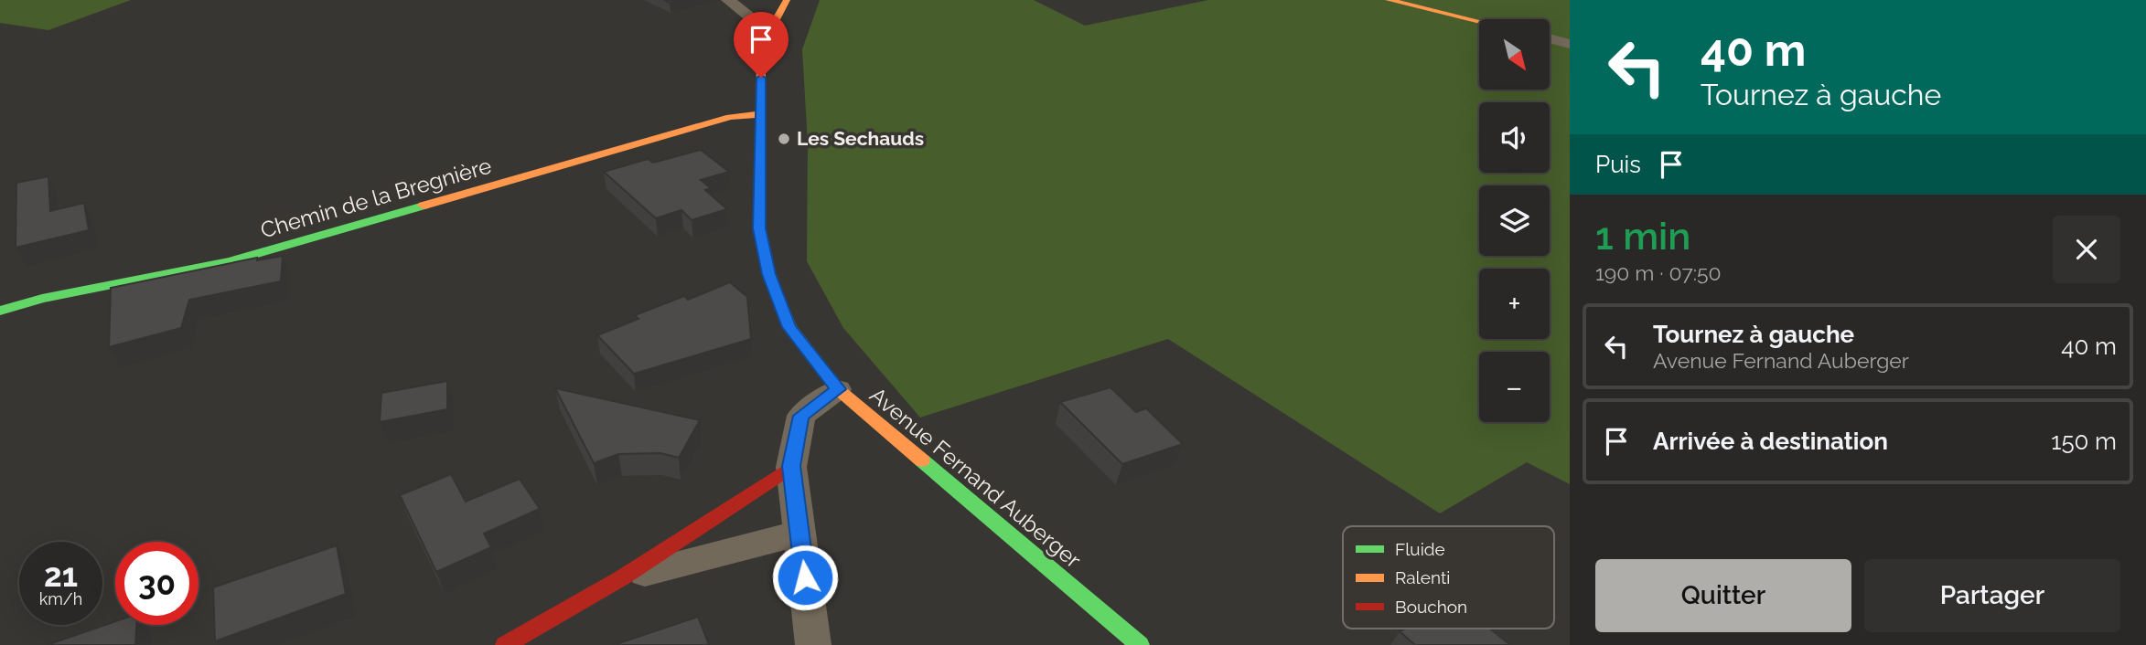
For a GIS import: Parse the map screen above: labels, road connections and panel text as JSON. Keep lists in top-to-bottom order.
{
  "streets": {
    "main road": ["Chemin de la Bregnière", "Avenue Fernand Auberger"]
  },
  "crossings": [
    ["Chemin de la Bregnière", "Avenue Fernand Auberger"]
  ],
  "places": ["Les Sechauds"],
  "legend": ["Fluide", "Ralenti", "Bouchon"],
  "north": "bottom right",
  "page": {
    "turn": ["40 m", "Tournez à gauche"],
    "map_buttons": ["+", "−"],
    "then": "Puis",
    "heading": ["1 min", "190 m · 07:50"],
    "list": [
      {
        "name": "Tournez à gauche",
        "note": "Avenue Fernand Auberger",
        "value": "40 m"
      },
      {
        "name": "Arrivée à destination",
        "value": "150 m"
      }
    ],
    "speed": "21 km/h",
    "limit": "30",
    "buttons": ["Quitter", "Partager"]
  }
}
